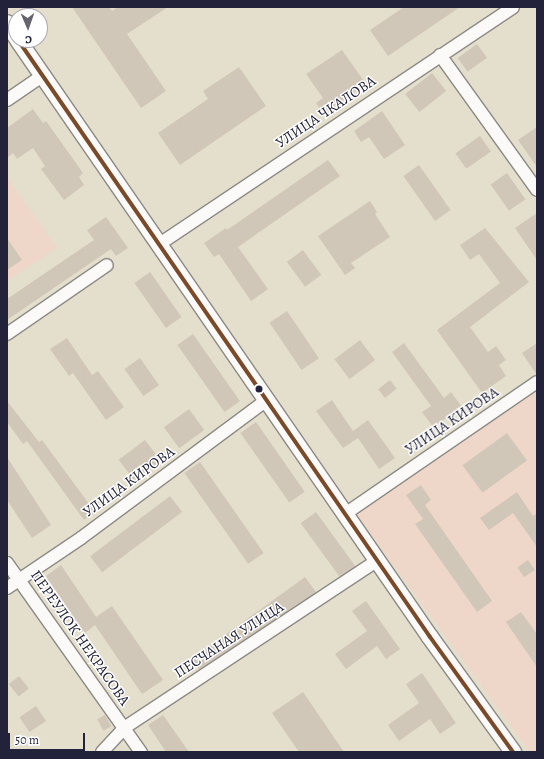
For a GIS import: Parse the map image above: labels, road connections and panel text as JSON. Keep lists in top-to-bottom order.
{
  "streets": {
    "street": [
      "УЛИЦА ЧКАЛОВА",
      "УЛИЦА КИРОВА",
      "ПЕРЕУЛОК НЕКРАСОВА",
      "ПЕСЧАНАЯ УЛИЦА"
    ]
  },
  "crossings": [
    ["УЛИЦА КИРОВА", "ПЕРЕУЛОК НЕКРАСОВА"],
    ["ПЕРЕУЛОК НЕКРАСОВА", "ПЕСЧАНАЯ УЛИЦА"]
  ],
  "scale_bar": "50 m",
  "north": "bottom"
}
